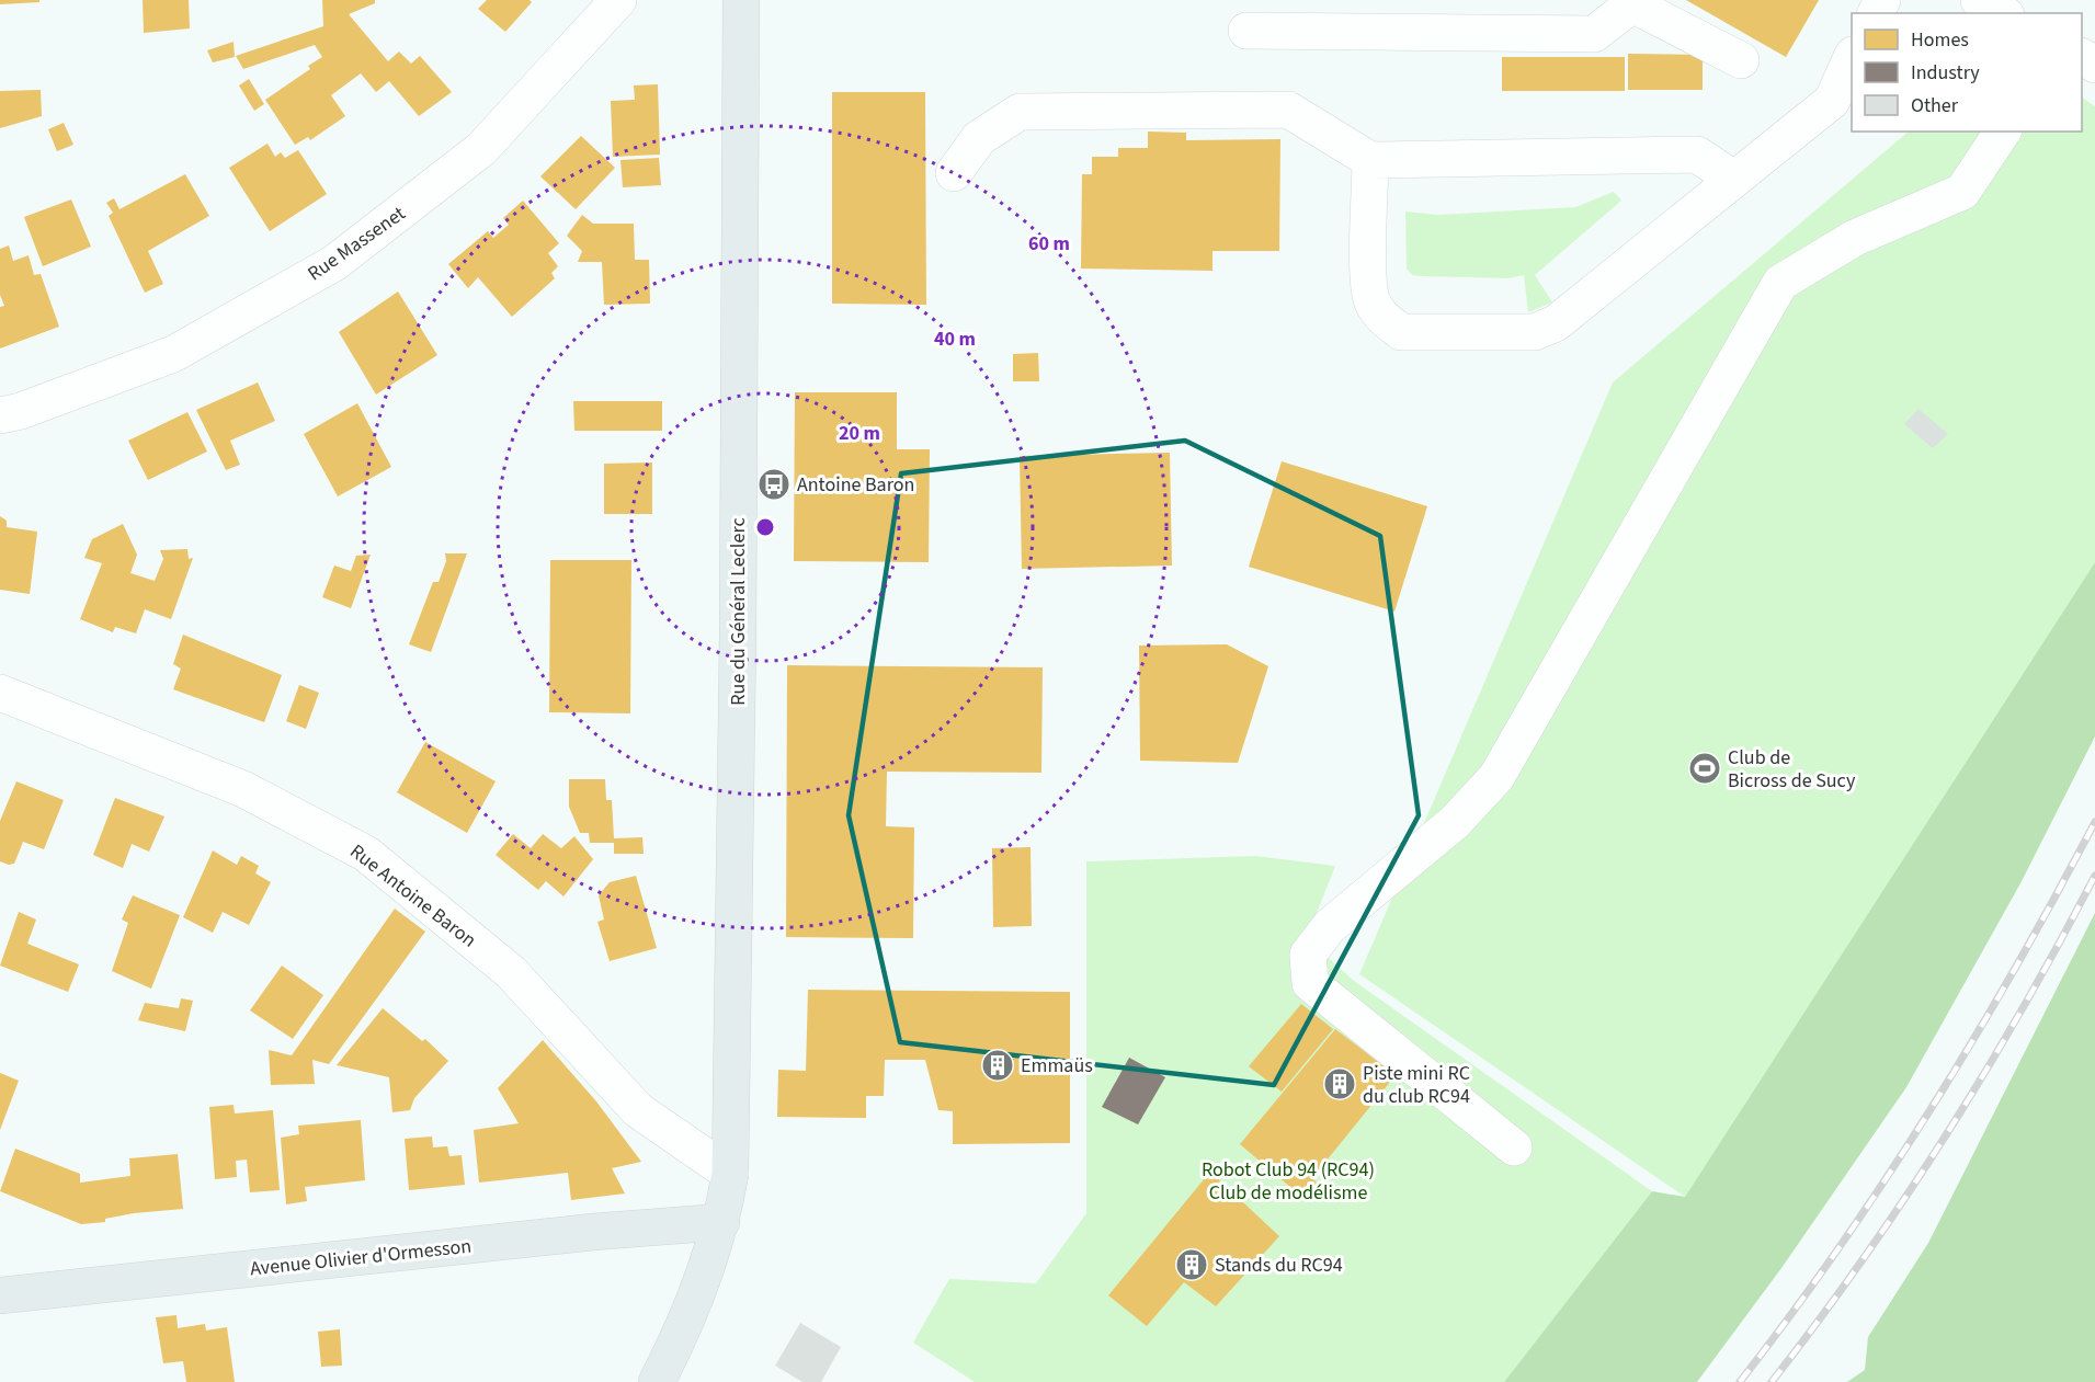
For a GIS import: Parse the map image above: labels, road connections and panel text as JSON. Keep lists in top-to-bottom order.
{
  "streets": {
    "main road": ["Rue du Général Leclerc", "Avenue Olivier d'Ormesson"],
    "street": ["Rue Massenet", "Rue Antoine Baron"]
  },
  "crossings": [
    ["Rue du Général Leclerc", "Rue Antoine Baron"],
    ["Rue du Général Leclerc", "Avenue Olivier d'Ormesson"]
  ],
  "parks": ["Robot Club 94 (RC94) Club de modélisme"],
  "places": {
    "bus stop": ["Antoine Baron"],
    "sports": ["Club de Bicross de Sucy"],
    "building": ["Emmaüs", "Piste mini RC du club RC94", "Stands du RC94"]
  },
  "legend": ["Homes", "Industry", "Other"],
  "rings": ["60 m", "40 m", "20 m"]
}
